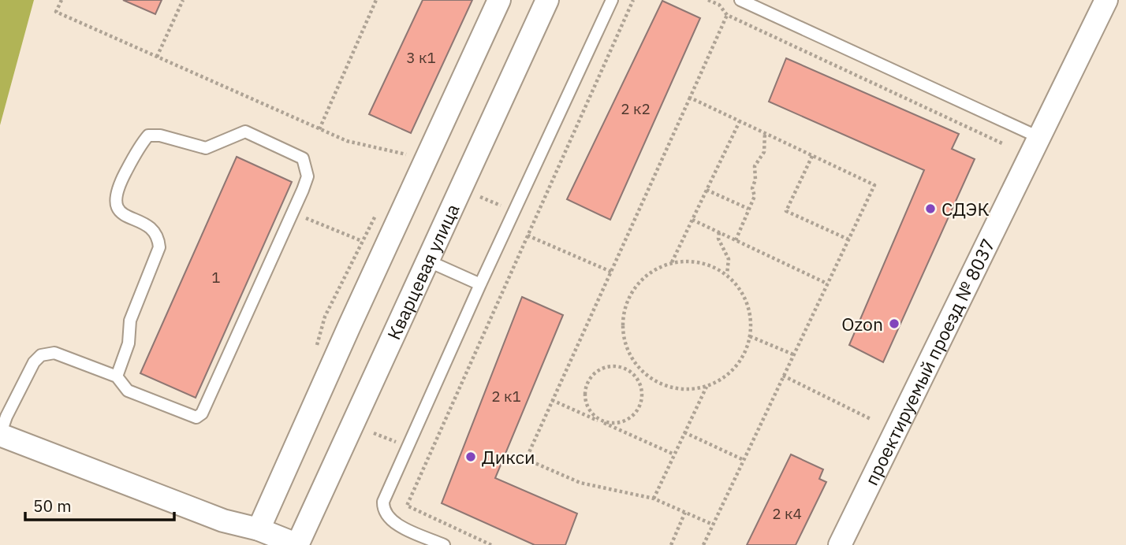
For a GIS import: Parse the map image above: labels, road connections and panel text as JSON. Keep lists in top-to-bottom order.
{
  "streets": {
    "street": ["Кварцевая улица", "проектируемый проезд № 8037"]
  },
  "places": ["СДЭК", "Ozon", "Дикси"],
  "house_numbers": [
    "3 к1",
    "2 к2",
    "1",
    "2 к1",
    "2 к4"
  ],
  "scale_bar": "50 m"
}
